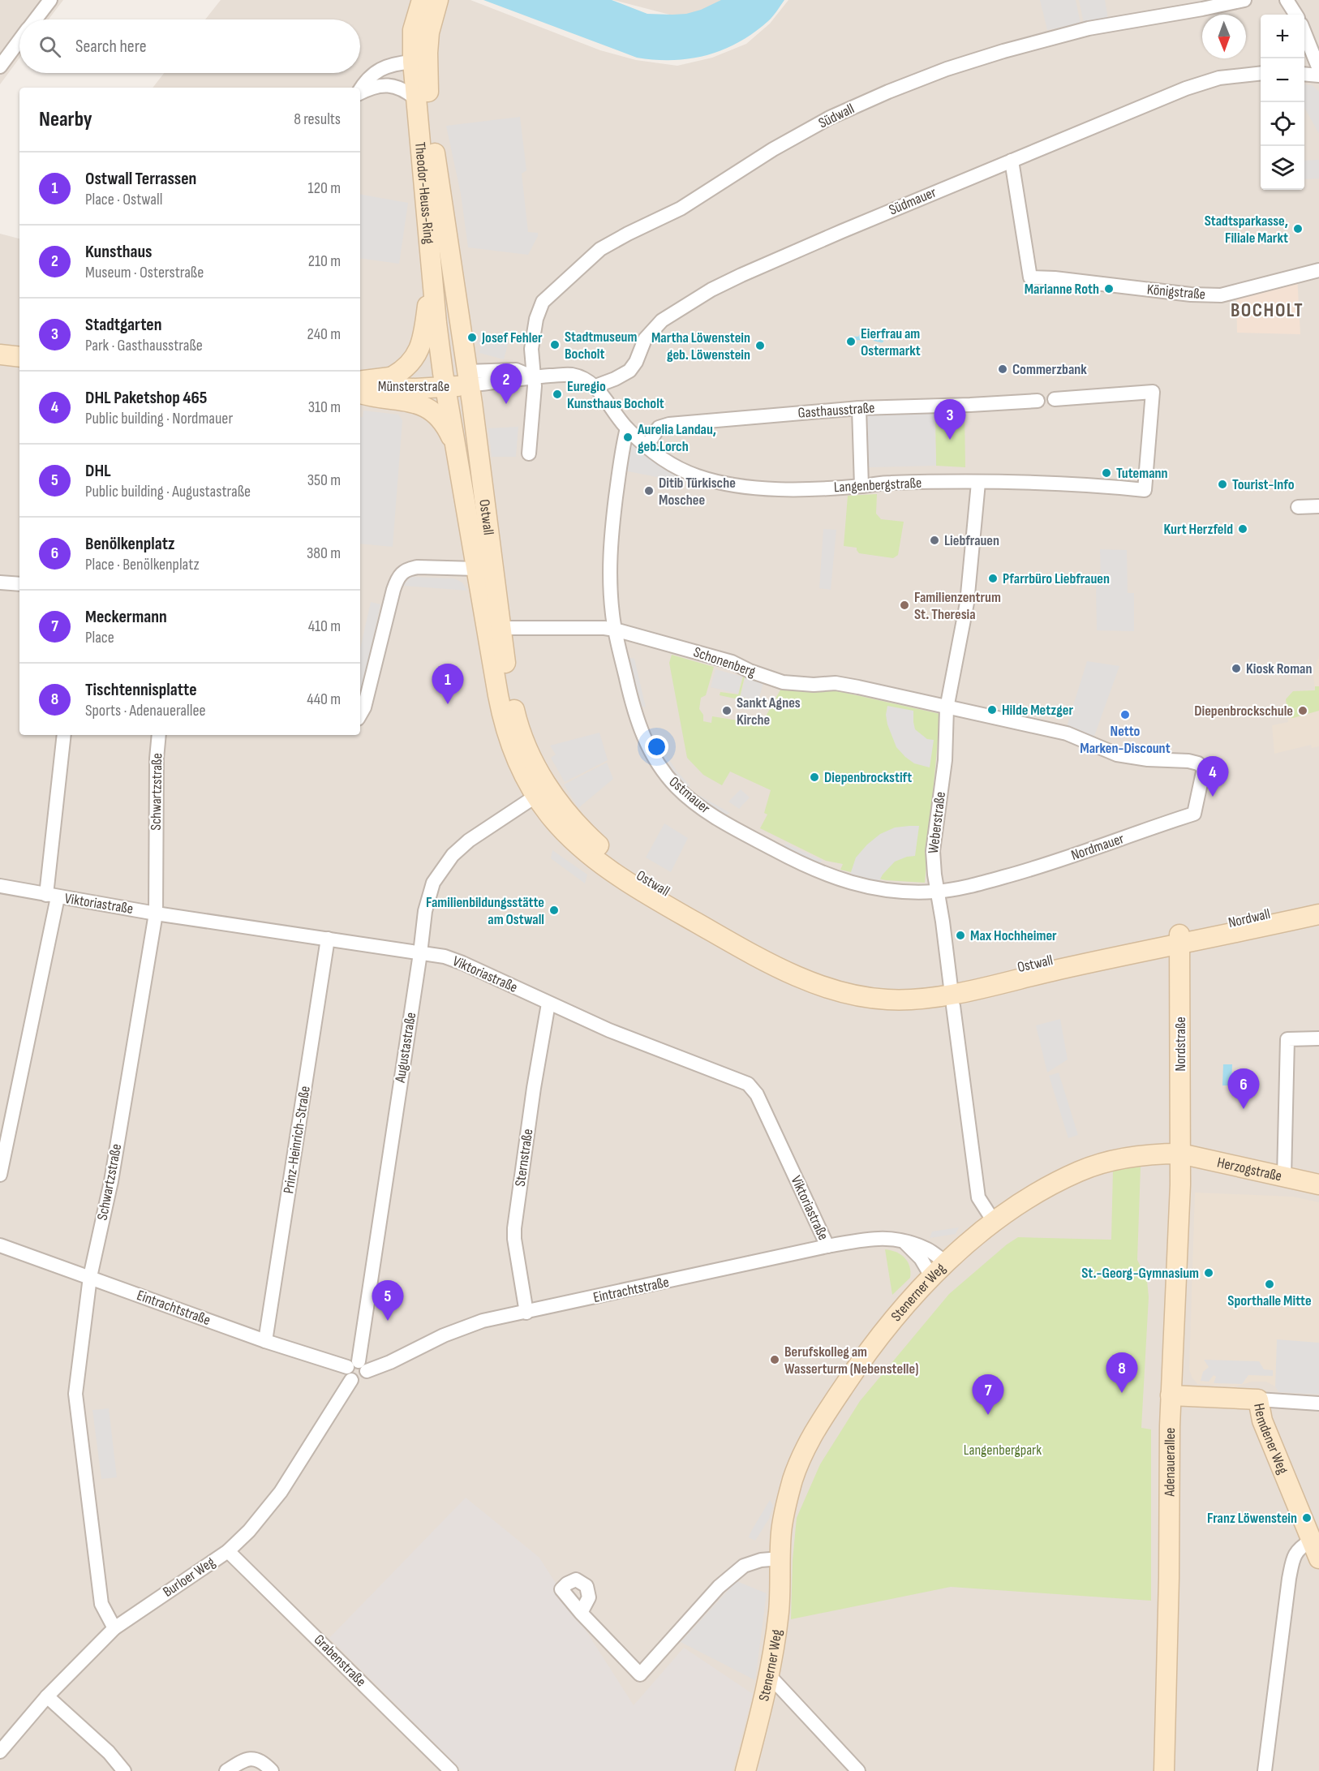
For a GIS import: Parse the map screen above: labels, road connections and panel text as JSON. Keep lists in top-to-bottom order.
{
  "streets": {
    "main road": [
      "Theodor-Heuss-Ring",
      "Münsterstraße",
      "Ostwall",
      "Nordwall",
      "Nordstraße",
      "Herzogstraße",
      "Stenerner Weg",
      "Hemdener Weg",
      "Adenauerallee"
    ],
    "street": [
      "Südwall",
      "Südmauer",
      "Königstraße",
      "Gasthausstraße",
      "Langenbergstraße",
      "Schonenberg",
      "Schwartzstraße",
      "Ostmauer",
      "Weberstraße",
      "Nordmauer",
      "Viktoriastraße",
      "Augustastraße",
      "Prinz-Heinrich-Straße",
      "Sternstraße",
      "Eintrachtstraße",
      "Burloer Weg",
      "Grabenstraße"
    ]
  },
  "crossings": [
    ["Theodor-Heuss-Ring", "Münsterstraße"],
    ["Theodor-Heuss-Ring", "Ostwall"],
    ["Südmauer", "Königstraße"],
    ["Südmauer", "Langenbergstraße"],
    ["Münsterstraße", "Ostwall"],
    ["Gasthausstraße", "Langenbergstraße"],
    ["Langenbergstraße", "Ostmauer"],
    ["Langenbergstraße", "Weberstraße"],
    ["Ostwall", "Schonenberg"],
    ["Ostwall", "Weberstraße"],
    ["Ostwall", "Nordwall"],
    ["Ostwall", "Nordstraße"],
    ["Ostwall", "Augustastraße"],
    ["Schonenberg", "Ostmauer"],
    ["Schonenberg", "Weberstraße"],
    ["Schonenberg", "Nordmauer"],
    ["Schwartzstraße", "Viktoriastraße"],
    ["Schwartzstraße", "Eintrachtstraße"],
    ["Schwartzstraße", "Burloer Weg"],
    ["Ostmauer", "Weberstraße"],
    ["Ostmauer", "Nordmauer"],
    ["Weberstraße", "Nordmauer"],
    ["Weberstraße", "Stenerner Weg"],
    ["Viktoriastraße", "Augustastraße"],
    ["Viktoriastraße", "Prinz-Heinrich-Straße"],
    ["Viktoriastraße", "Sternstraße"],
    ["Viktoriastraße", "Eintrachtstraße"],
    ["Nordwall", "Nordstraße"],
    ["Nordstraße", "Herzogstraße"],
    ["Nordstraße", "Stenerner Weg"],
    ["Nordstraße", "Adenauerallee"],
    ["Augustastraße", "Eintrachtstraße"],
    ["Augustastraße", "Burloer Weg"],
    ["Prinz-Heinrich-Straße", "Eintrachtstraße"],
    ["Sternstraße", "Eintrachtstraße"],
    ["Herzogstraße", "Stenerner Weg"],
    ["Herzogstraße", "Adenauerallee"],
    ["Eintrachtstraße", "Stenerner Weg"],
    ["Eintrachtstraße", "Burloer Weg"],
    ["Stenerner Weg", "Adenauerallee"],
    ["Hemdener Weg", "Adenauerallee"],
    ["Burloer Weg", "Grabenstraße"]
  ],
  "districts": ["BOCHOLT"],
  "parks": ["Langenbergpark"],
  "places": [
    "Stadtsparkasse, Filiale Markt",
    "Marianne Roth",
    "Josef Fehler",
    "Eierfrau am Ostermarkt",
    "Stadtmuseum Bocholt",
    "Martha Löwenstein geb. Löwenstein",
    "Commerzbank",
    "Euregio Kunsthaus Bocholt",
    "Aurelia Landau, geb.Lorch",
    "Tutemann",
    "Tourist-Info",
    "Ditib Türkische Moschee",
    "Kurt Herzfeld",
    "Liebfrauen",
    "Pfarrbüro Liebfrauen",
    "Familienzentrum St. Theresia",
    "Kiosk Roman",
    "Hilde Metzger",
    "Sankt Agnes Kirche",
    "Diepenbrockschule",
    "Netto Marken-Discount",
    "Diepenbrockstift",
    "Familienbildungsstätte am Ostwall",
    "Max Hochheimer",
    "St.-Georg-Gymnasium",
    "Sporthalle Mitte",
    "Berufskolleg am Wasserturm (Nebenstelle)",
    "Franz Löwenstein"
  ],
  "north": "bottom",
  "page": {
    "map_buttons": ["+", "−"],
    "search": "Search here",
    "heading": ["Nearby", "8 results"],
    "list": [
      {
        "mark": "1",
        "name": "Ostwall Terrassen",
        "note": "Place · Ostwall",
        "value": "120 m"
      },
      {
        "mark": "2",
        "name": "Kunsthaus",
        "note": "Museum · Osterstraße",
        "value": "210 m"
      },
      {
        "mark": "3",
        "name": "Stadtgarten",
        "note": "Park · Gasthausstraße",
        "value": "240 m"
      },
      {
        "mark": "4",
        "name": "DHL Paketshop 465",
        "note": "Public building · Nordmauer",
        "value": "310 m"
      },
      {
        "mark": "5",
        "name": "DHL",
        "note": "Public building · Augustastraße",
        "value": "350 m"
      },
      {
        "mark": "6",
        "name": "Benölkenplatz",
        "note": "Place · Benölkenplatz",
        "value": "380 m"
      },
      {
        "mark": "7",
        "name": "Meckermann",
        "note": "Place",
        "value": "410 m"
      },
      {
        "mark": "8",
        "name": "Tischtennisplatte",
        "note": "Sports · Adenauerallee",
        "value": "440 m"
      }
    ],
    "pins": [
      "2",
      "3",
      "1",
      "4",
      "6",
      "5",
      "8",
      "7"
    ]
  }
}
